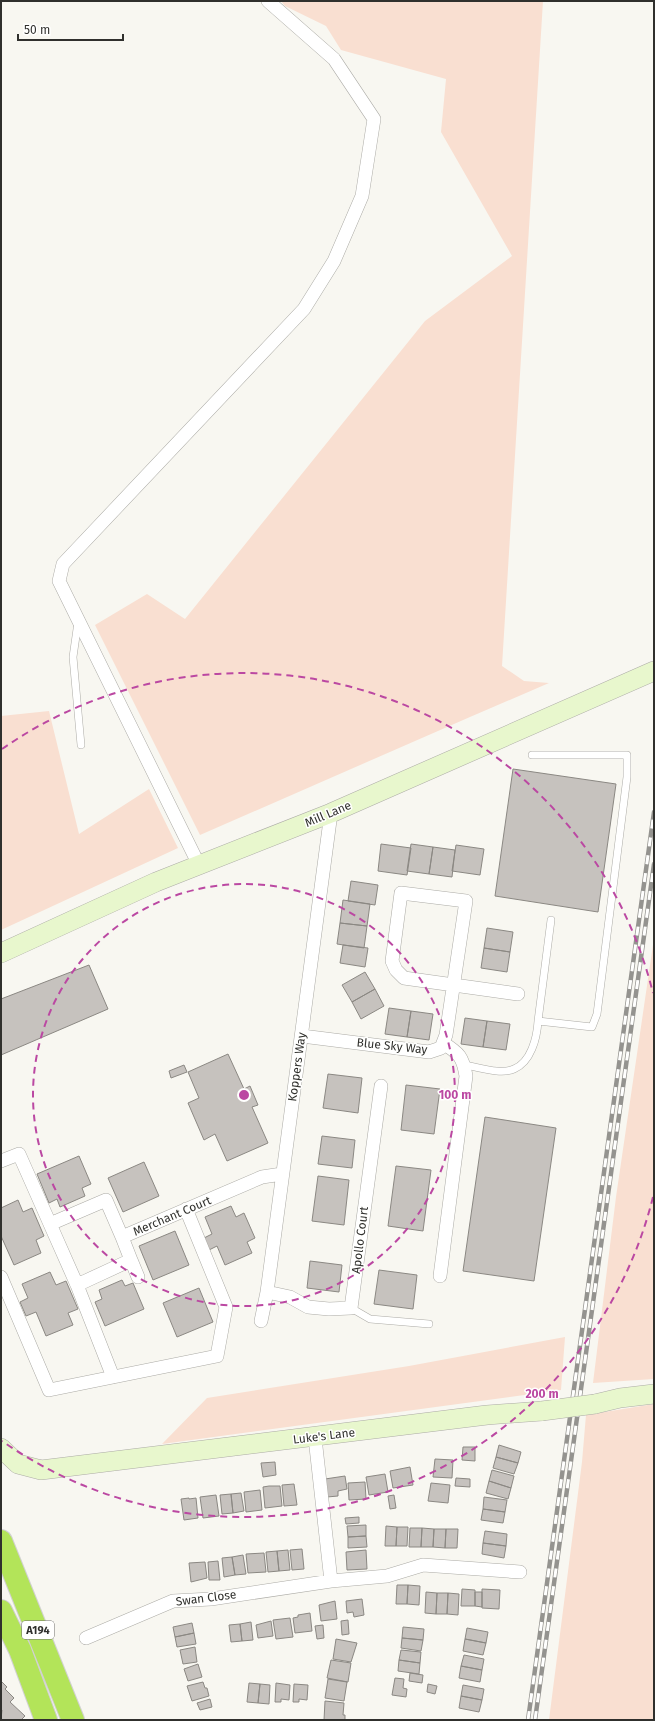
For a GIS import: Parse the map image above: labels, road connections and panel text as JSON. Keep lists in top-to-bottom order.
{
  "streets": {
    "highway": ["A194"],
    "main road": ["Mill Lane", "Luke's Lane"],
    "street": [
      "Blue Sky Way",
      "Koppers Way",
      "Merchant Court",
      "Apollo Court",
      "Swan Close"
    ]
  },
  "crossings": [
    ["Mill Lane", "Koppers Way"],
    ["Blue Sky Way", "Koppers Way"],
    ["Koppers Way", "Merchant Court"]
  ],
  "scale_bar": "50 m",
  "rings": ["100 m", "200 m"]
}
